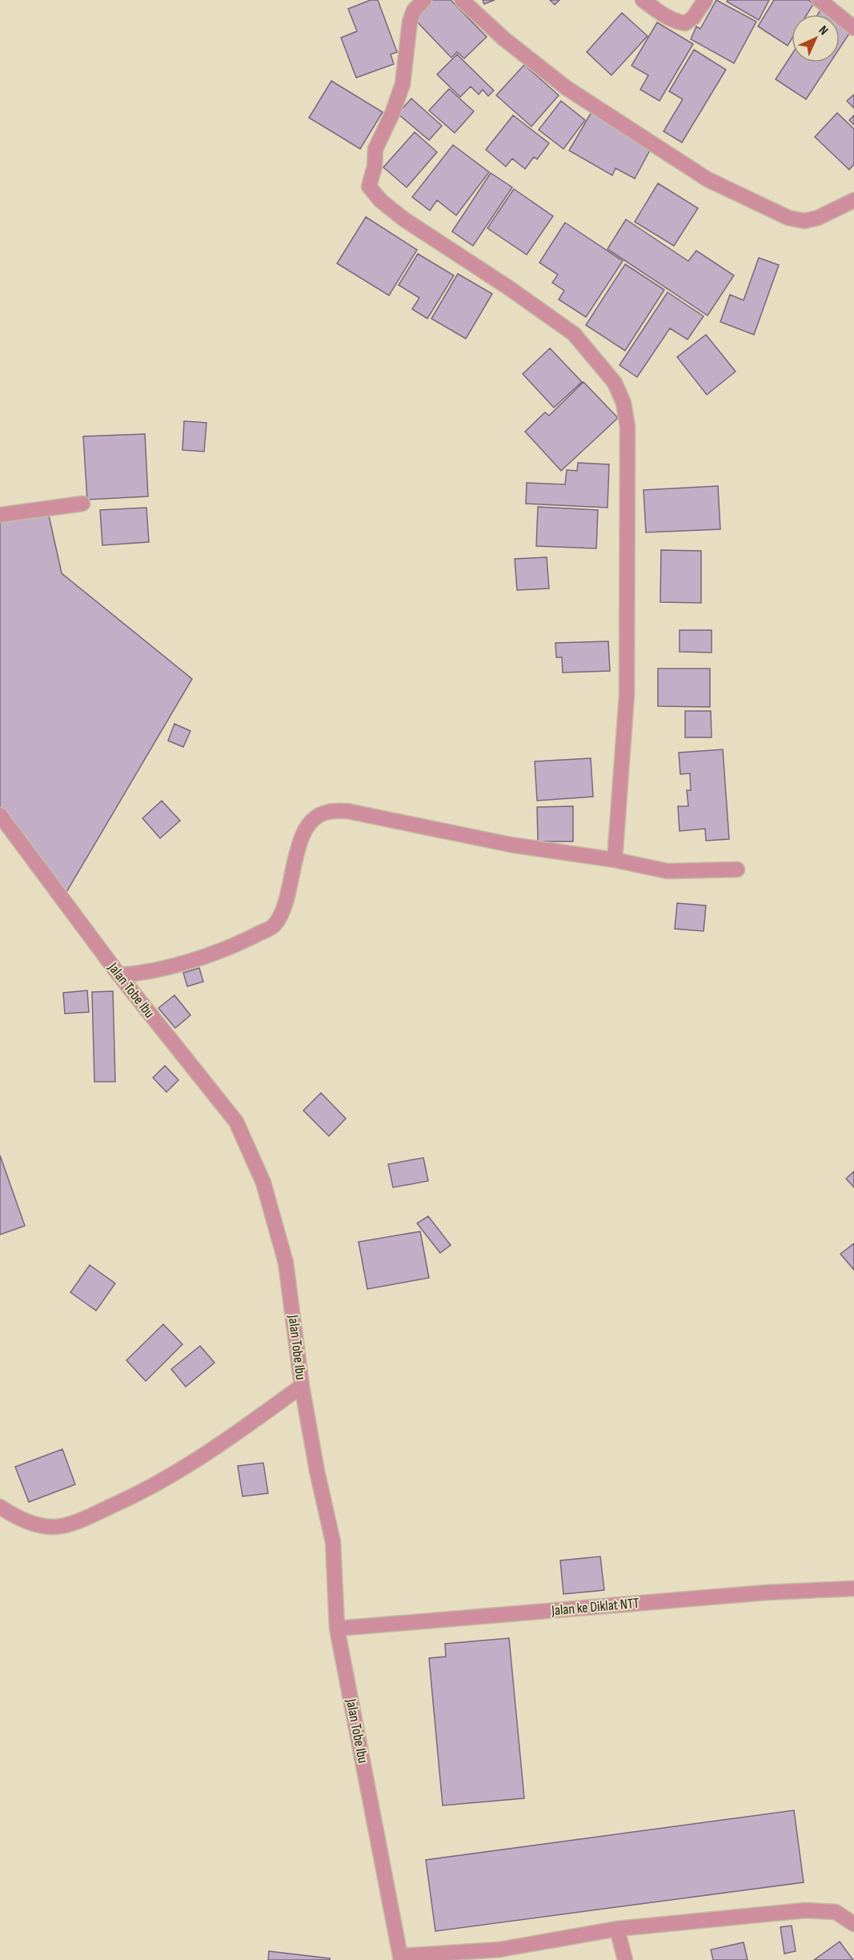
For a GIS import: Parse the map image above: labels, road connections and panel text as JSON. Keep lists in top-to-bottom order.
{
  "streets": {
    "street": ["Jalan Tobe Ibu", "Jalan ke Diklat NTT"]
  },
  "crossings": [
    ["Jalan Tobe Ibu", "Jalan ke Diklat NTT"]
  ],
  "north": "top right"
}
